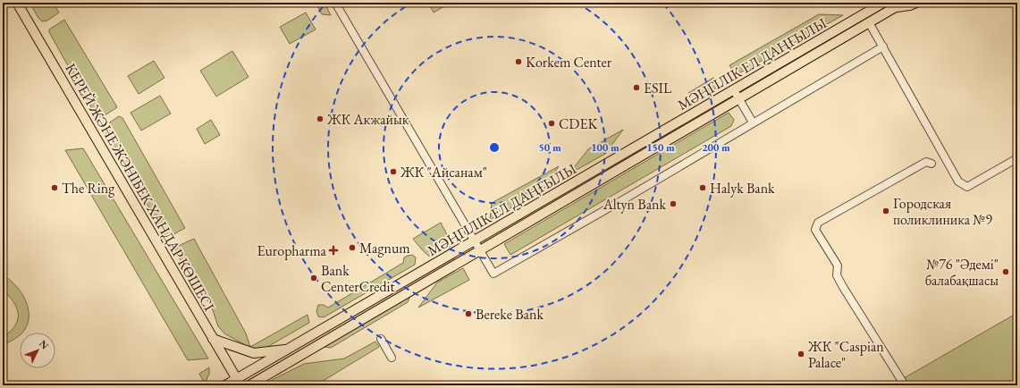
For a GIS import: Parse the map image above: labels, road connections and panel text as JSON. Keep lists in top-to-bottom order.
{
  "streets": {
    "main road": ["МӘҢГІЛІК ЕЛ ДАҢҒЫЛЫ", "КЕРЕЙ ЖӘНЕ ЖӘНІБЕК ХАНДАР КӨШЕСІ"]
  },
  "crossings": [
    ["МӘҢГІЛІК ЕЛ ДАҢҒЫЛЫ", "КЕРЕЙ ЖӘНЕ ЖӘНІБЕК ХАНДАР КӨШЕСІ"]
  ],
  "places": {
    "other": [
      "Korkem Center",
      "ESIL",
      "ЖК Акжайык",
      "CDEK",
      "ЖК \"Айсанам\"",
      "The Ring",
      "Halyk Bank",
      "Altyn Bank",
      "Городская поликлиника №9",
      "Magnum",
      "№76 \"Әдемі\" балабақшасы",
      "Bank CenterCredit",
      "Bereke Bank",
      "ЖК \"Caspian Palace\""
    ],
    "health": ["Europharma"]
  },
  "north": "top right",
  "rings": [
    "50 m",
    "100 m",
    "150 m",
    "200 m"
  ]
}
